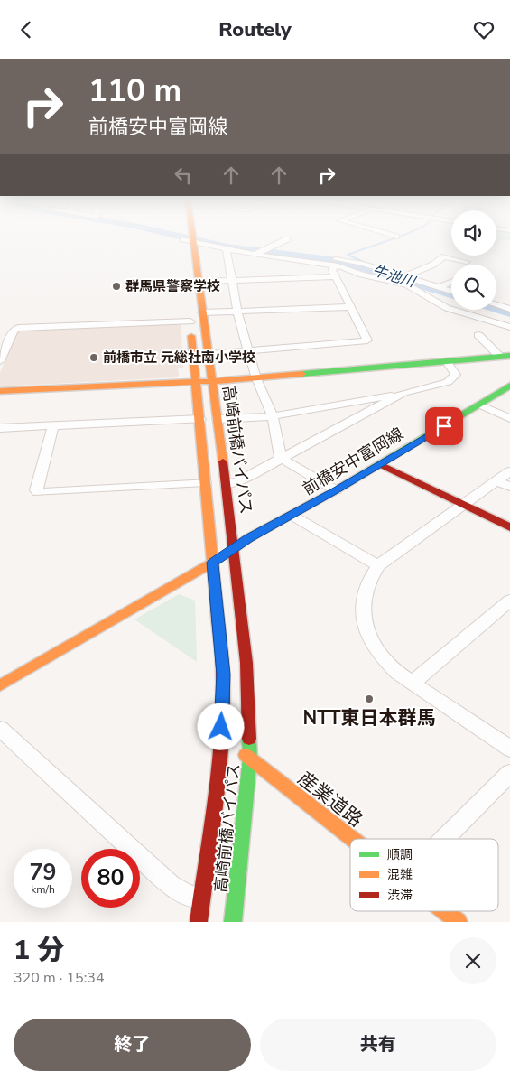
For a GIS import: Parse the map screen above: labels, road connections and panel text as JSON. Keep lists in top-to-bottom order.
{
  "streets": {
    "main road": ["高崎前橋バイパス", "前橋安中富岡線", "産業道路"]
  },
  "crossings": [
    ["高崎前橋バイパス", "前橋安中富岡線"],
    ["高崎前橋バイパス", "産業道路"]
  ],
  "water": ["牛池川"],
  "places": ["群馬県警察学校", "前橋市立 元総社南小学校", "NTT東日本群馬"],
  "legend": ["順調", "混雑", "渋滞"],
  "page": {
    "header": "Routely",
    "turn": ["110 m", "前橋安中富岡線"],
    "speed": "79 km/h",
    "limit": "80",
    "heading": ["1 分", "320 m · 15:34"],
    "buttons": ["終了", "共有"]
  }
}
